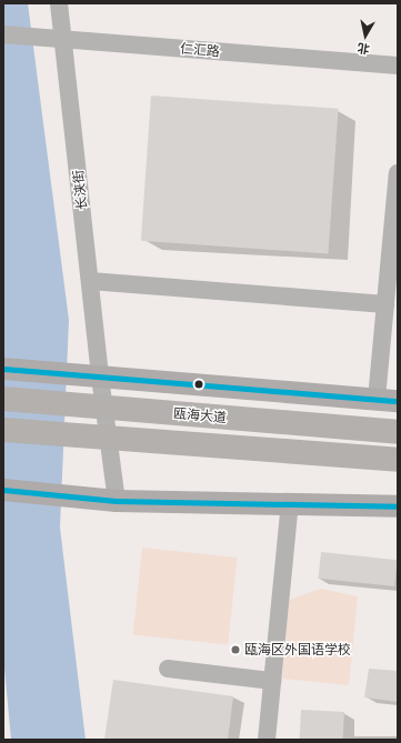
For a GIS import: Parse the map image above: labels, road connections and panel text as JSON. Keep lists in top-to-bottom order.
{
  "streets": {
    "highway": ["瓯海大道"],
    "street": ["仁汇路", "长浃街"]
  },
  "crossings": [
    ["仁汇路", "长浃街"]
  ],
  "places": ["瓯海区外国语学校"],
  "north": "bottom"
}
